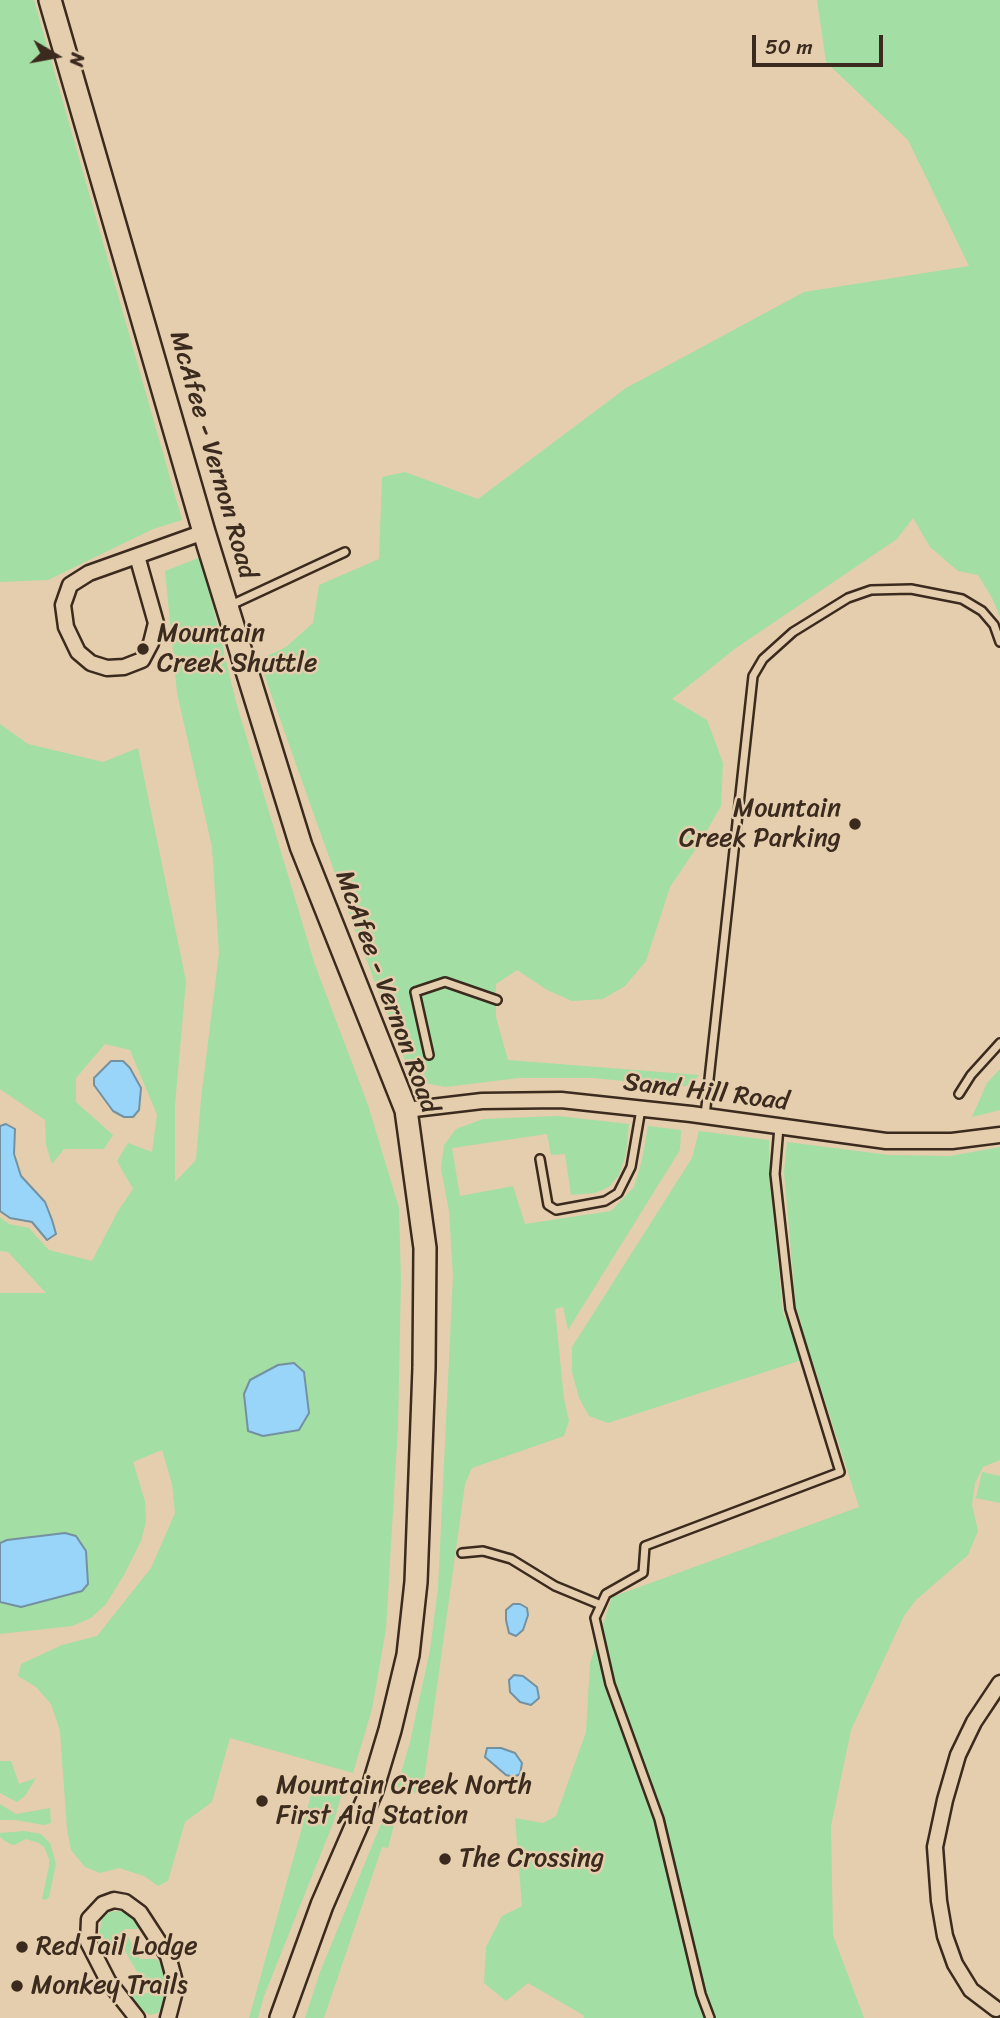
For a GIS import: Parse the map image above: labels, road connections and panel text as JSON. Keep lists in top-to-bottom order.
{
  "streets": {
    "main road": ["McAfee - Vernon Road"],
    "street": ["Sand Hill Road"]
  },
  "crossings": [
    ["McAfee - Vernon Road", "Sand Hill Road"]
  ],
  "places": [
    "Mountain Creek Shuttle",
    "Mountain Creek Parking",
    "Mountain Creek North First Aid Station",
    "The Crossing",
    "Red Tail Lodge",
    "Monkey Trails"
  ],
  "scale_bar": "50 m",
  "north": "right"
}
